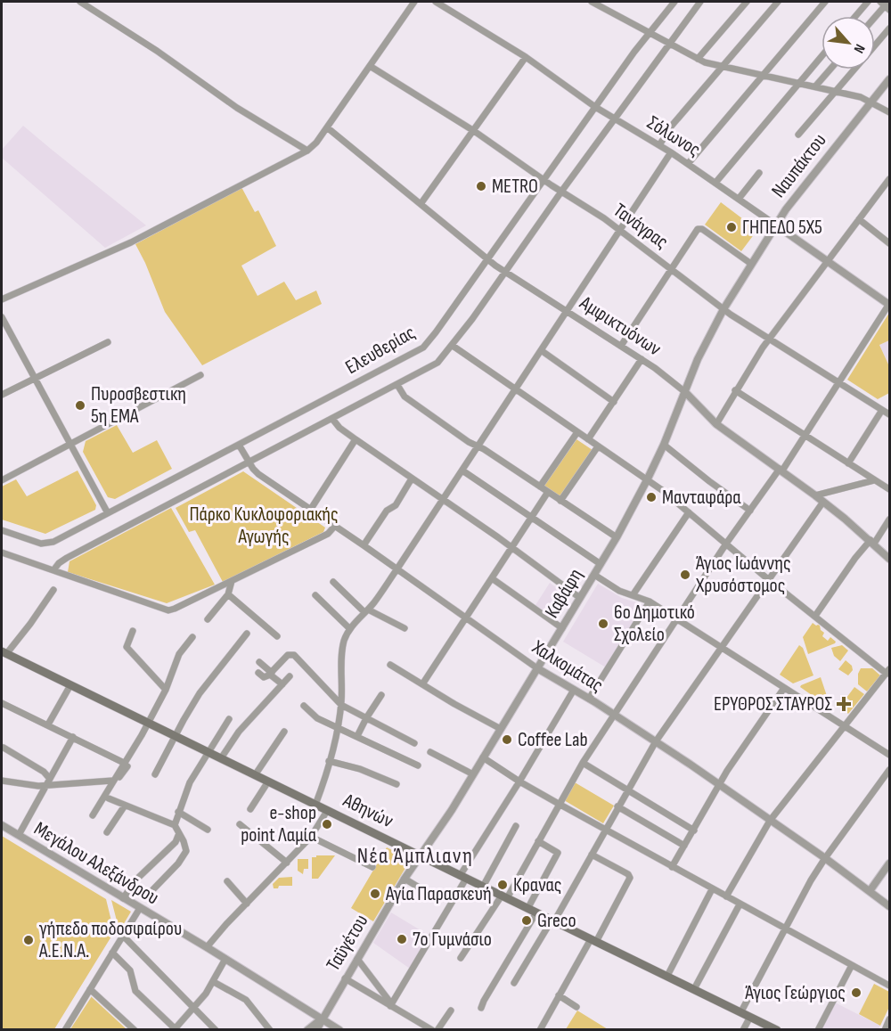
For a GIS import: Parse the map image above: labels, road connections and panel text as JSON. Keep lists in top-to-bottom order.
{
  "streets": {
    "main road": ["Αθηνών"],
    "street": [
      "Σόλωνος",
      "Ναυπάκτου",
      "Τανάγρας",
      "Αμφικτυόνων",
      "Ελευθερίας",
      "Καβάφη",
      "Χαλκομάτας",
      "Μεγάλου Αλεξάνδρου",
      "Ταϋγέτου"
    ]
  },
  "crossings": [
    ["Σόλωνος", "Ναυπάκτου"],
    ["Σόλωνος", "Ελευθερίας"],
    ["Ναυπάκτου", "Τανάγρας"],
    ["Ναυπάκτου", "Αμφικτυόνων"],
    ["Ναυπάκτου", "Καβάφη"],
    ["Τανάγρας", "Ελευθερίας"],
    ["Αμφικτυόνων", "Ελευθερίας"],
    ["Αμφικτυόνων", "Καβάφη"],
    ["Ελευθερίας", "Χαλκομάτας"],
    ["Καβάφη", "Χαλκομάτας"],
    ["Καβάφη", "Αθηνών"],
    ["Καβάφη", "Ταϋγέτου"],
    ["Αθηνών", "Ταϋγέτου"],
    ["Μεγάλου Αλεξάνδρου", "Ταϋγέτου"]
  ],
  "districts": ["Νέα Άμπλιανη"],
  "parks": ["Πάρκο Κυκλοφοριακής Αγωγής"],
  "places": {
    "other": [
      "METRO",
      "ΓΗΠΕΔΟ 5X5",
      "Πυροσβεστικη 5η ΕΜΑ",
      "Μανταφάρα",
      "Άγιος Ιωάννης Χρυσόστομος",
      "6ο Δημοτικό Σχολείο",
      "Coffee Lab",
      "e-shop point Λαμία",
      "Κρανας",
      "Αγία Παρασκευή",
      "Greco",
      "7ο Γυμνάσιο",
      "γήπεδο ποδοσφαίρου Α.Ε.Ν.Α.",
      "Άγιος Γεώργιος"
    ],
    "health": ["ΕΡΥΘΡΟΣ ΣΤΑΥΡΟΣ"]
  },
  "north": "bottom right"
}
